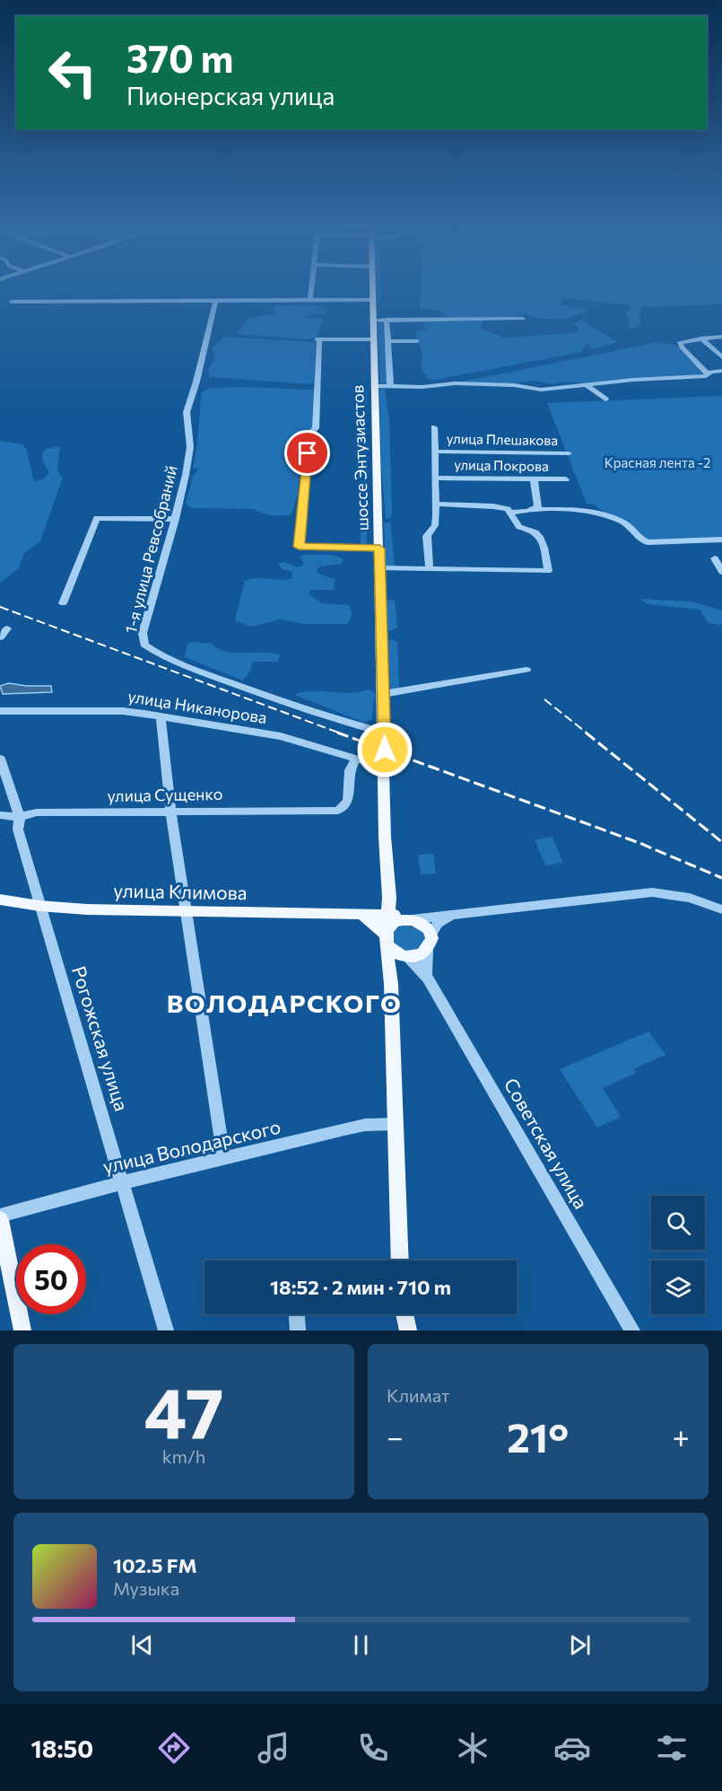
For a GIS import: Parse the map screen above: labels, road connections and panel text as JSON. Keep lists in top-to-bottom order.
{
  "streets": {
    "main road": ["шоссе Энтузиастов", "улица Климова"],
    "street": [
      "улица Плешакова",
      "улица Покрова",
      "1-я улица Ревсобраний",
      "улица Никанорова",
      "улица Сущенко",
      "Рогожская улица",
      "Советская улица",
      "улица Володарского"
    ]
  },
  "crossings": [
    ["шоссе Энтузиастов", "1-я улица Ревсобраний"],
    ["шоссе Энтузиастов", "улица Никанорова"],
    ["шоссе Энтузиастов", "улица Климова"],
    ["шоссе Энтузиастов", "Советская улица"],
    ["шоссе Энтузиастов", "улица Володарского"],
    ["улица Никанорова", "улица Сущенко"],
    ["улица Сущенко", "Рогожская улица"],
    ["улица Климова", "Рогожская улица"],
    ["улица Климова", "Советская улица"],
    ["Рогожская улица", "улица Володарского"]
  ],
  "districts": ["ВОЛОДАРСКОГО"],
  "parks": ["Красная лента -2"],
  "page": {
    "turn": ["370 m", "Пионерская улица"],
    "limit": "50",
    "trip": "18:52 · 2 мин · 710 m",
    "tile": [
      ["47", "km/h"],
      "Климат"
    ],
    "heat": ["−", "21°", "+"],
    "song": ["102.5 FM", "Музыка"],
    "tabs": "18:50"
  }
}
